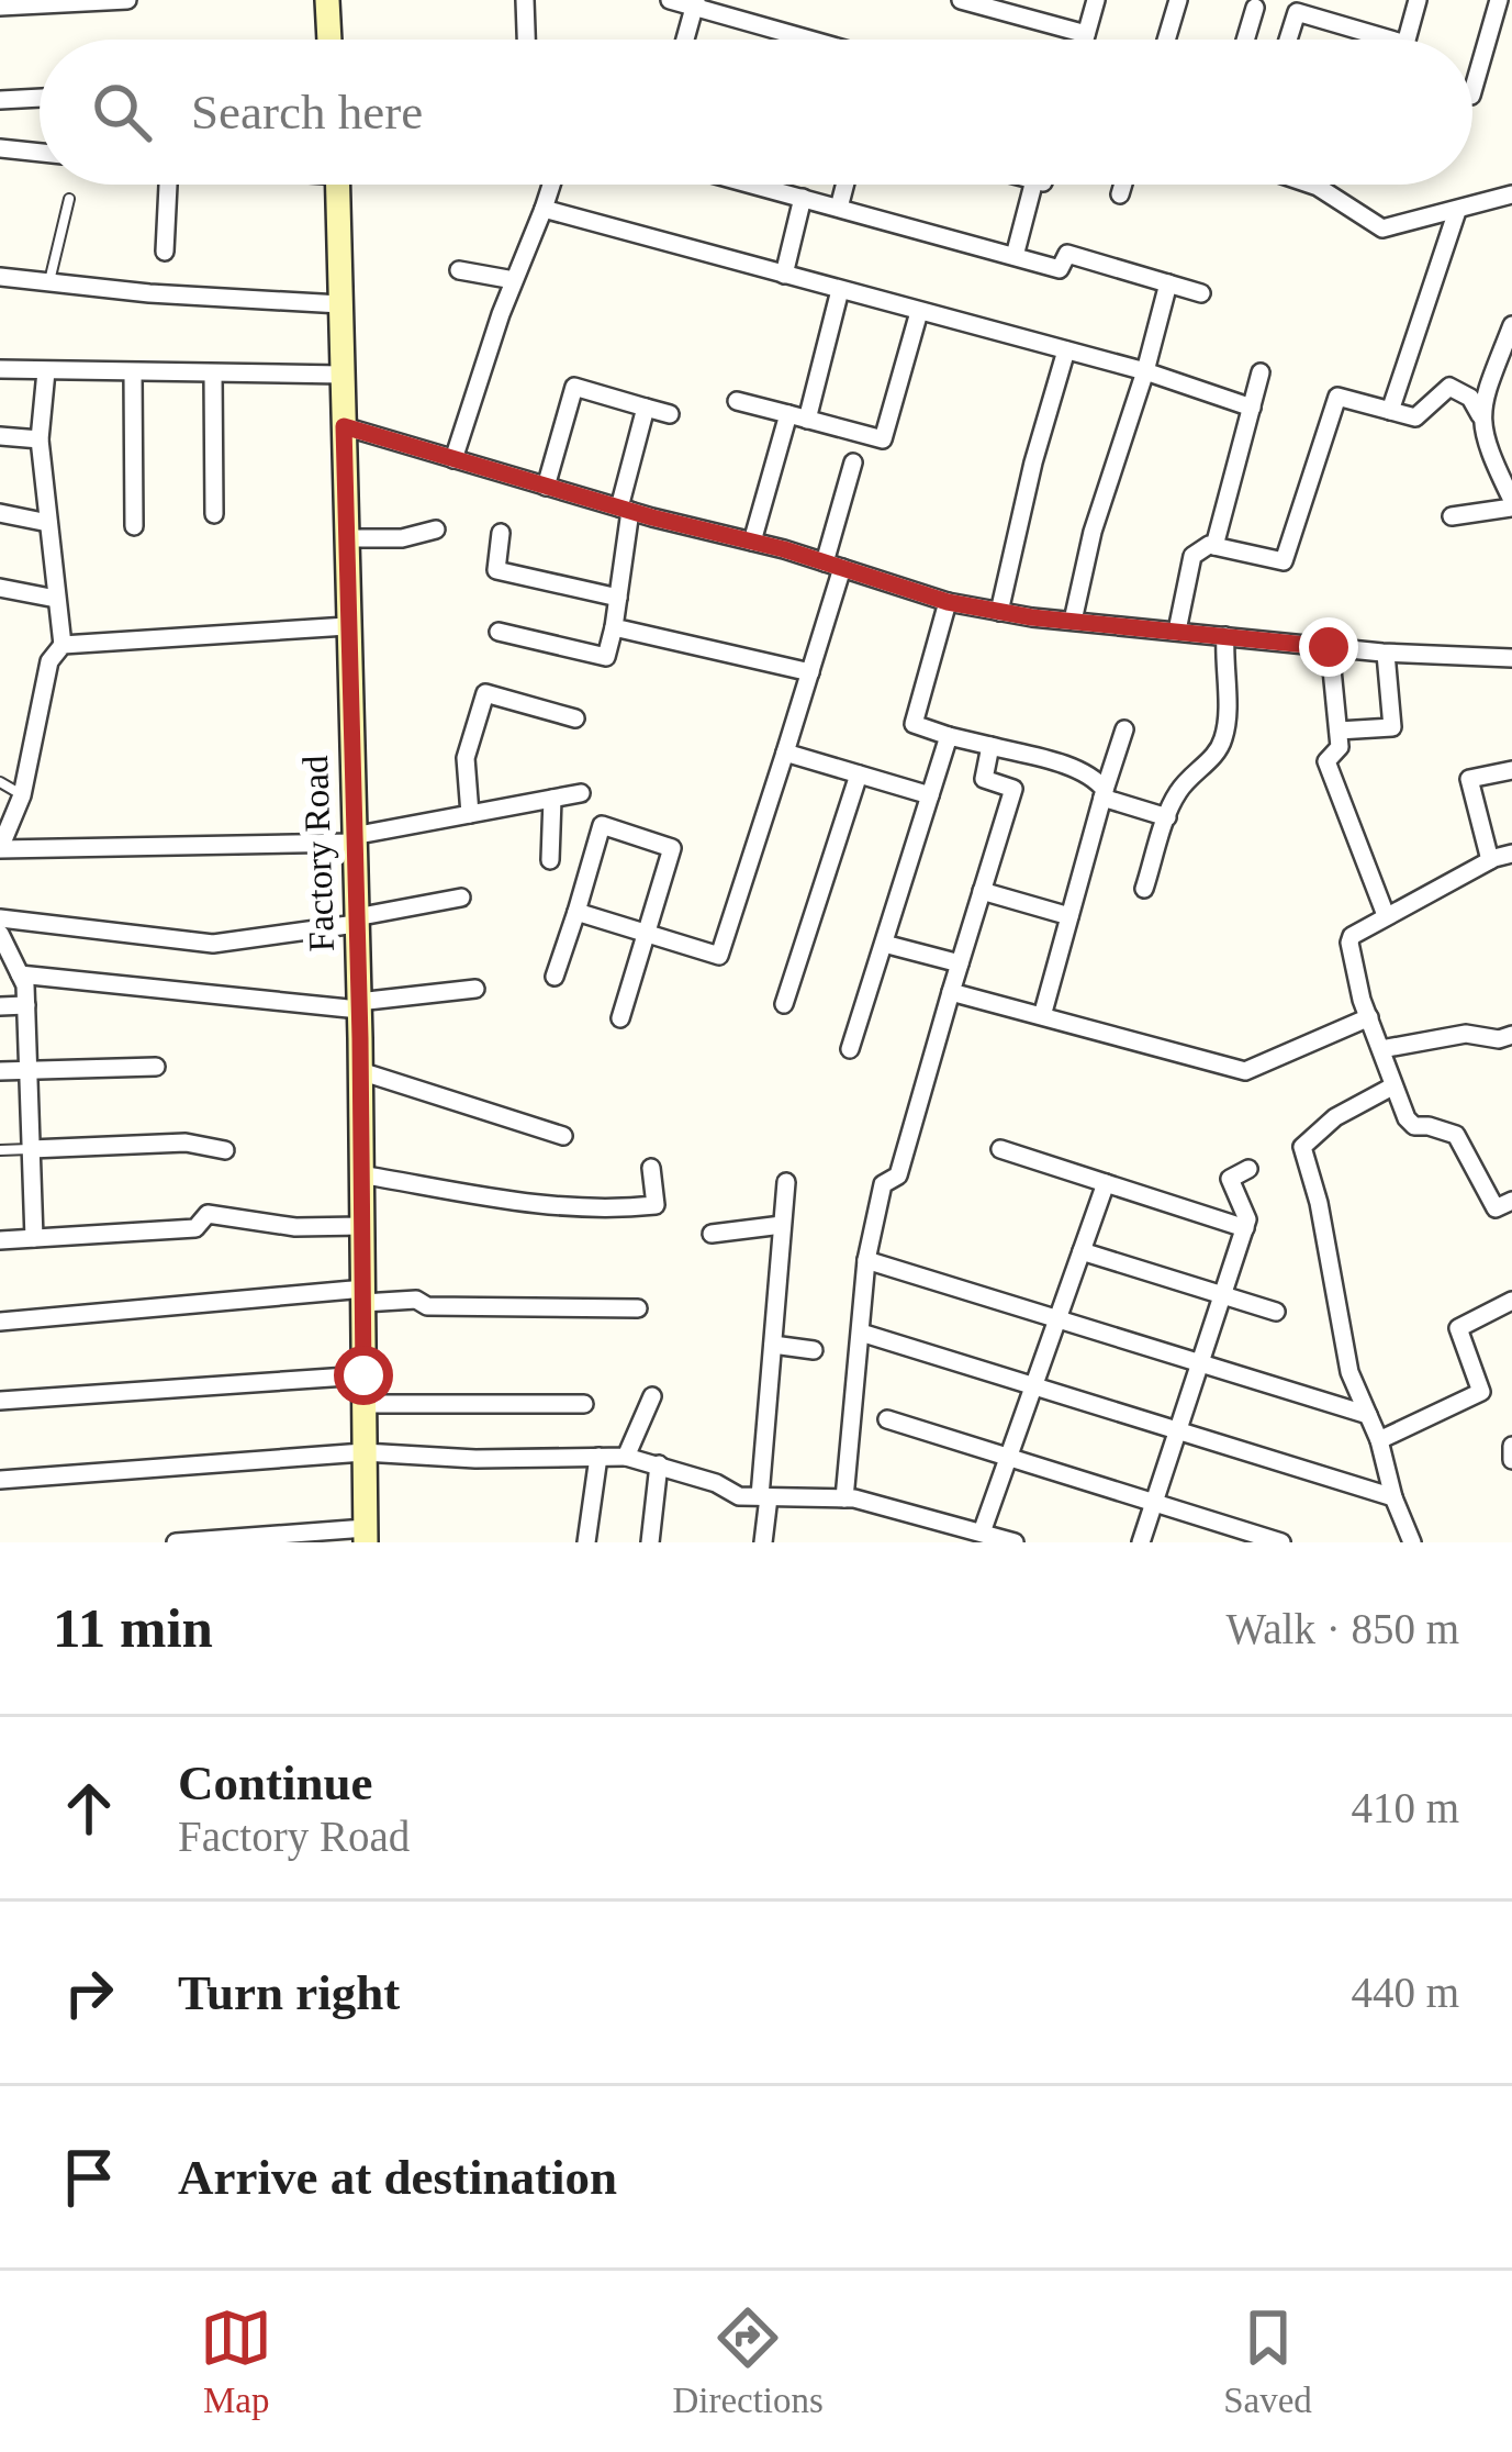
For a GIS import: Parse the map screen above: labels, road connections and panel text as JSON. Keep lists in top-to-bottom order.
{
  "streets": {
    "main road": ["Factory Road"]
  },
  "page": {
    "search": "Search here",
    "heading": ["11 min", "Walk · 850 m"],
    "list": [
      ["Continue", "Factory Road", "410 m"],
      ["Turn right", "440 m"],
      "Arrive at destination"
    ],
    "nav": ["Map", "Directions", "Saved"]
  }
}
